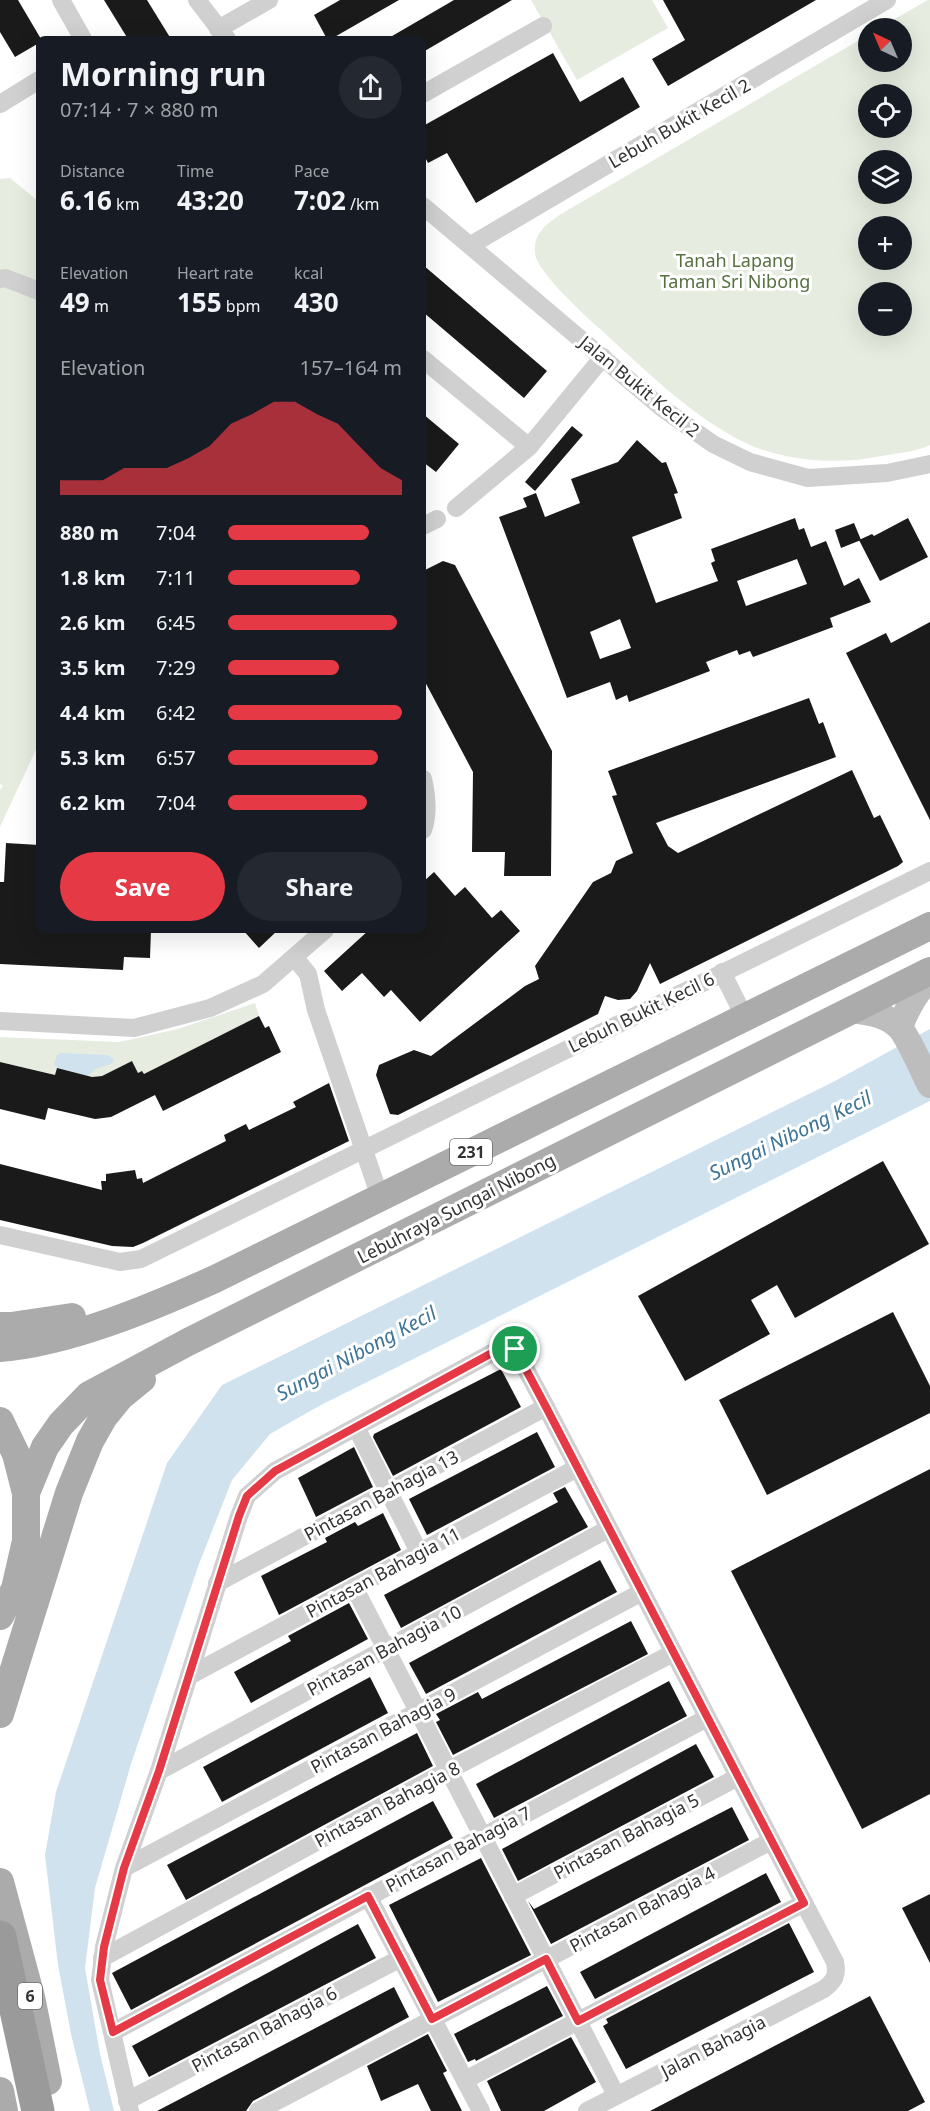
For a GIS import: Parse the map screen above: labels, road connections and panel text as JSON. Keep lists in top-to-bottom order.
{
  "streets": {
    "highway": ["6"],
    "main road": ["231", "Lebuhraya Sungai Nibong"],
    "street": [
      "Lebuh Bukit Kecil 2",
      "Jalan Bukit Kecil 2",
      "Lebuh Bukit Kecil 6",
      "Pintasan Bahagia 13",
      "Pintasan Bahagia 11",
      "Pintasan Bahagia 10",
      "Pintasan Bahagia 9",
      "Pintasan Bahagia 8",
      "Pintasan Bahagia 5",
      "Pintasan Bahagia 7",
      "Pintasan Bahagia 4",
      "Pintasan Bahagia 6",
      "Jalan Bahagia"
    ]
  },
  "crossings": [
    ["Lebuh Bukit Kecil 2", "Jalan Bukit Kecil 2"]
  ],
  "water": ["Sungai Nibong Kecil"],
  "parks": ["Tanah Lapang Taman Sri Nibong"],
  "north": "top left",
  "page": {
    "map_buttons": ["+", "−"],
    "heading": ["Morning run", "07:14 · 7 × 880 m"],
    "stats": [
      ["Distance", "6.16 km"],
      ["Time", "43:20"],
      ["Pace", "7:02 /km"],
      ["Elevation", "49 m"],
      ["Heart rate", "155 bpm"],
      ["kcal", "430"]
    ],
    "chart": ["Elevation", "157–164 m"],
    "list": [
      {
        "name": "880 m",
        "note": "7:04"
      },
      {
        "name": "1.8 km",
        "note": "7:11"
      },
      {
        "name": "2.6 km",
        "note": "6:45"
      },
      {
        "name": "3.5 km",
        "note": "7:29"
      },
      {
        "name": "4.4 km",
        "note": "6:42"
      },
      {
        "name": "5.3 km",
        "note": "6:57"
      },
      {
        "name": "6.2 km",
        "note": "7:04"
      }
    ],
    "buttons": ["Save", "Share"]
  }
}
